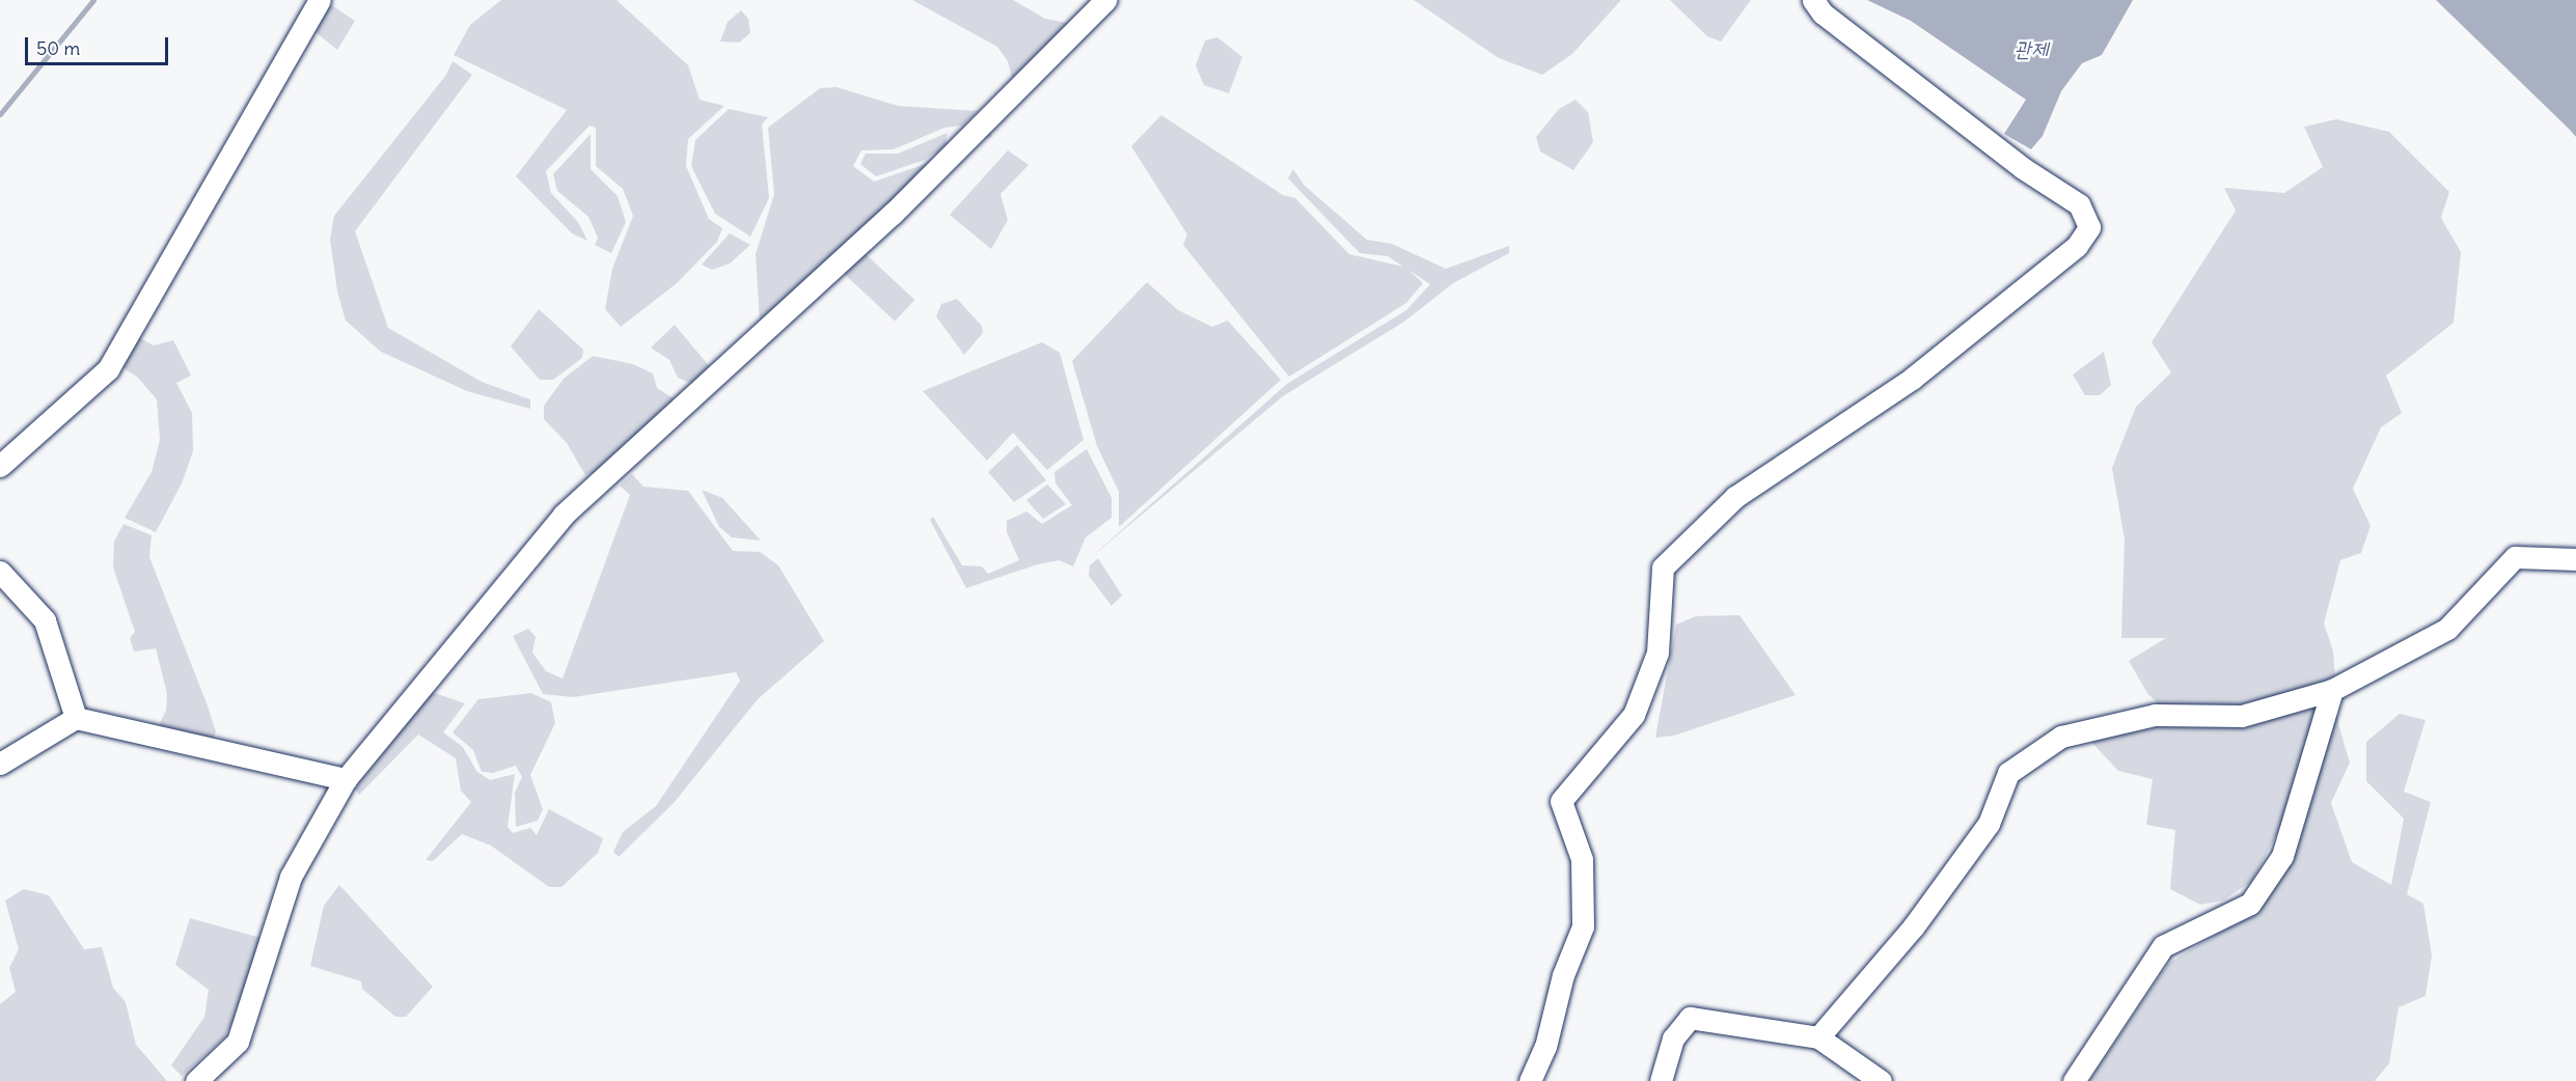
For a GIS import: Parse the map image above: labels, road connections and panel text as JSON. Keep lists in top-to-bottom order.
{
  "water": ["관제"],
  "scale_bar": "50 m"
}
